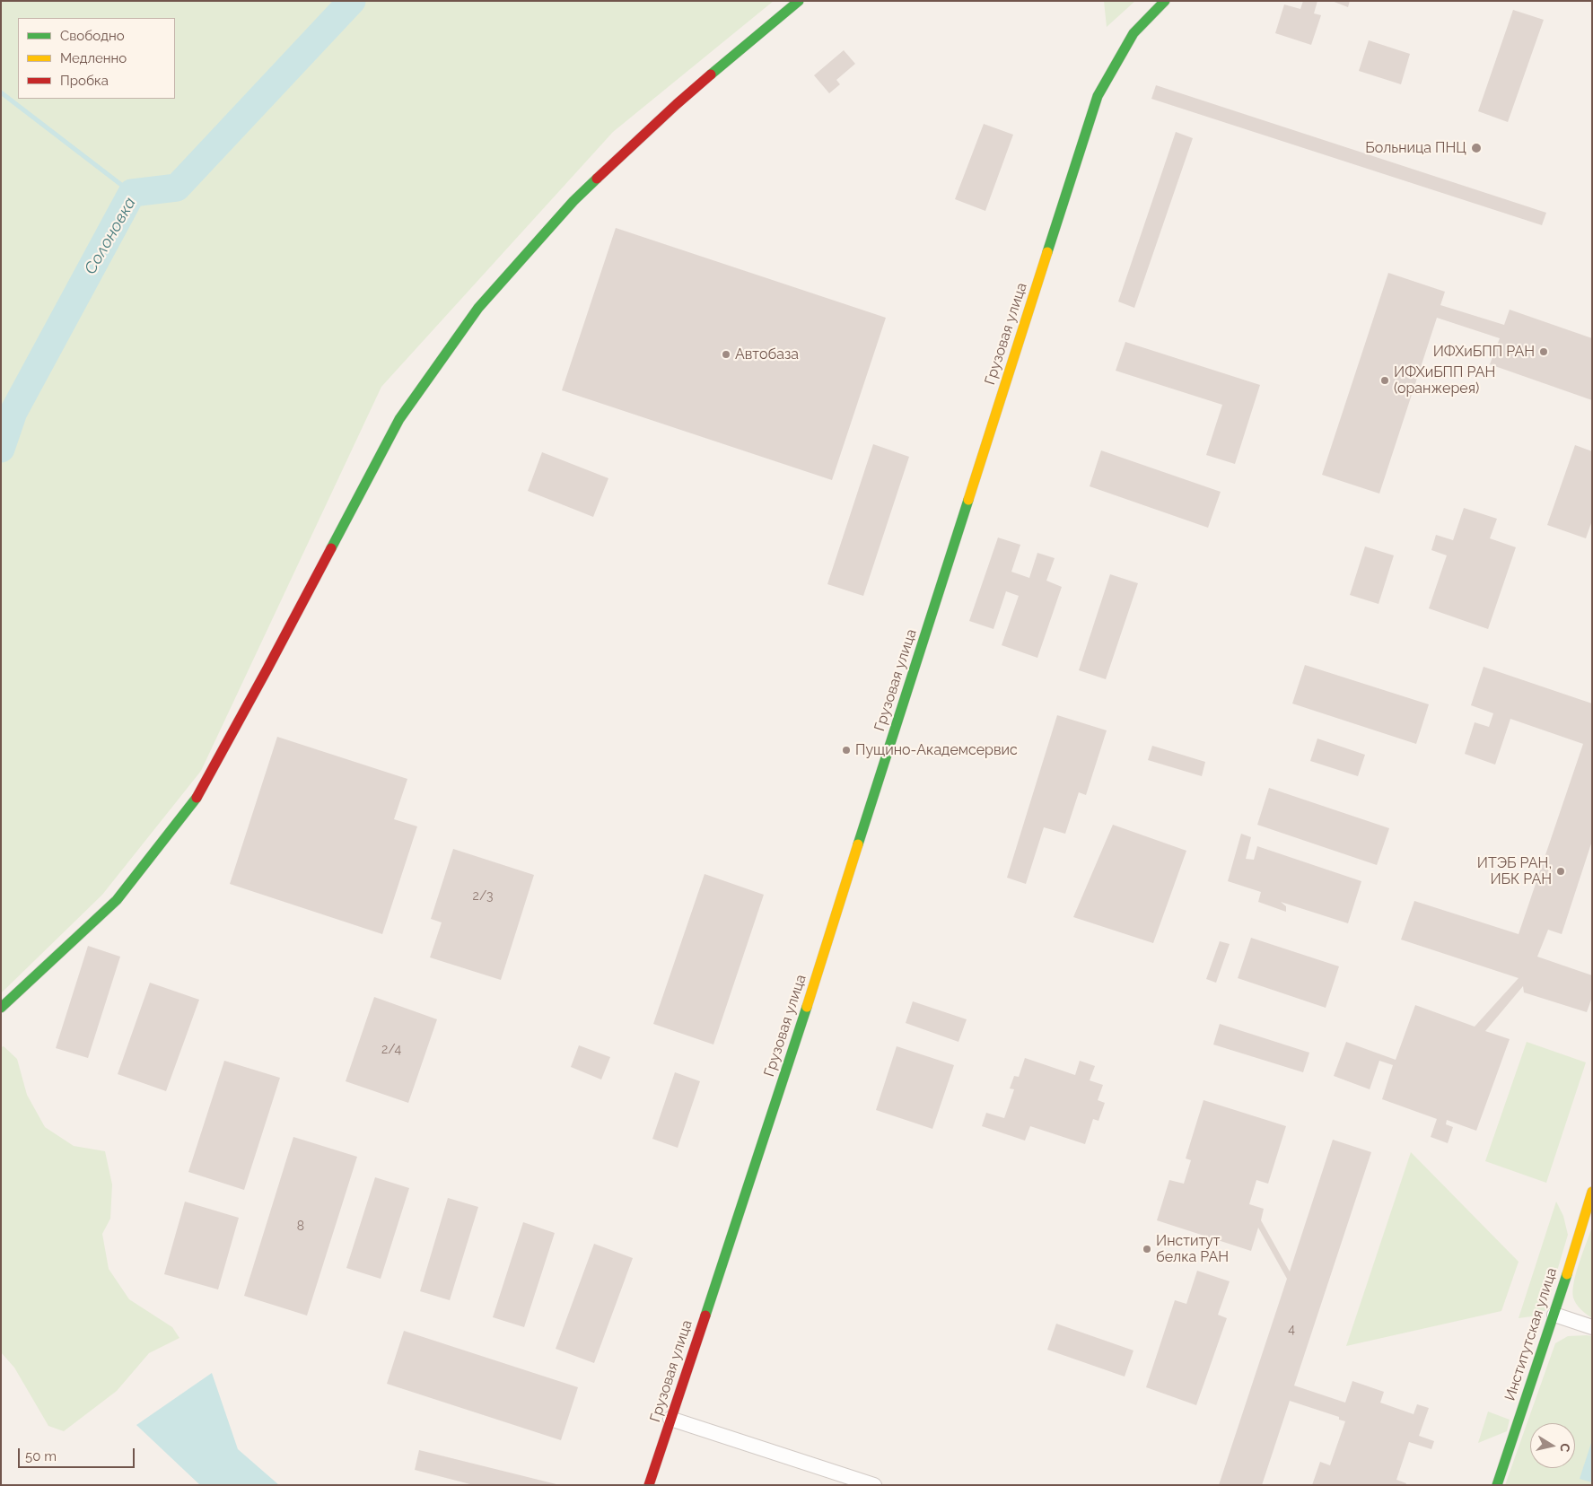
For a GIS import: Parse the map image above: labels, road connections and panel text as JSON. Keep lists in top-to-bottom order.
{
  "streets": {
    "street": ["Грузовая улица", "Институтская улица"]
  },
  "water": ["Солоновка"],
  "places": [
    "Больница ПНЦ",
    "ИФХиБПП РАН",
    "Автобаза",
    "ИФХиБПП РАН (оранжерея)",
    "Пущино-Академсервис",
    "ИТЭБ РАН, ИБК РАН",
    "Институт белка РАН"
  ],
  "house_numbers": [
    "2/3",
    "2/4",
    "8",
    "4"
  ],
  "legend": ["Свободно", "Медленно", "Пробка"],
  "scale_bar": "50 m",
  "north": "right"
}
